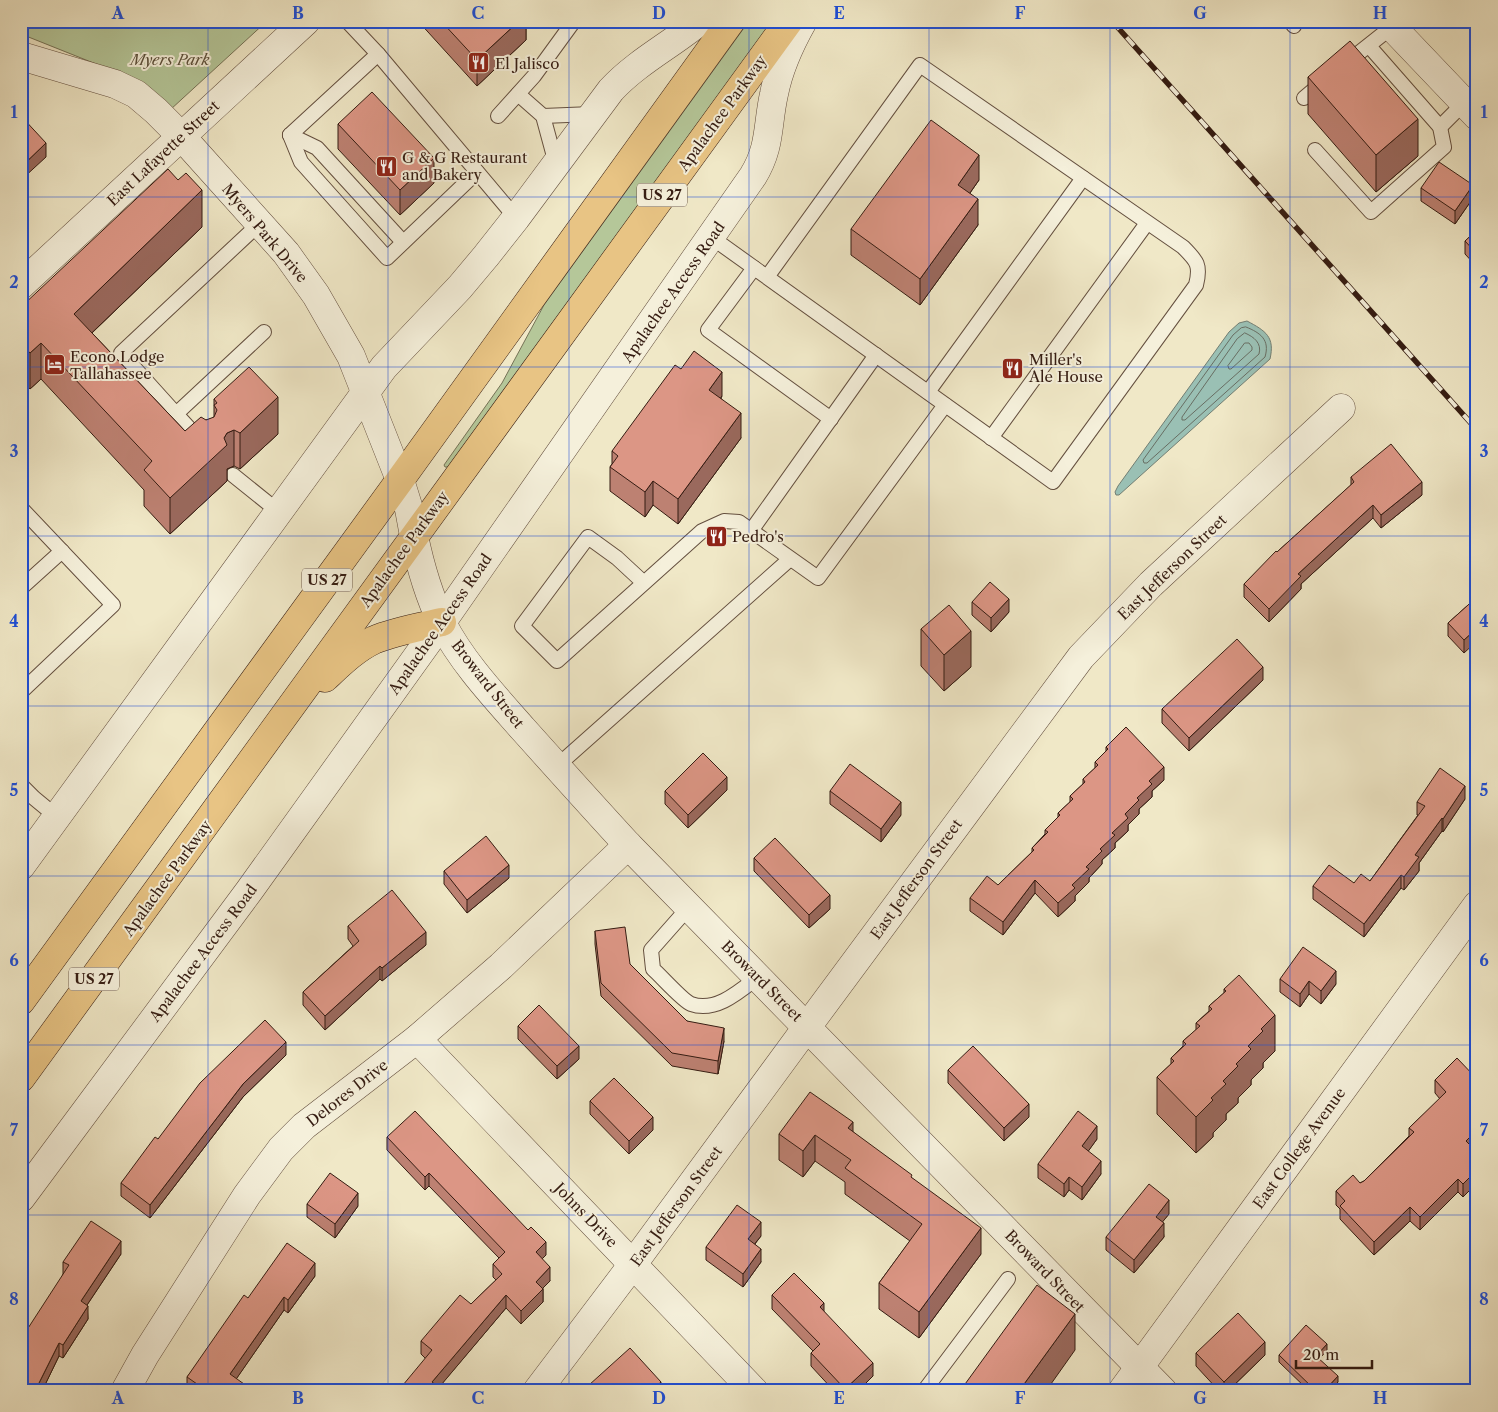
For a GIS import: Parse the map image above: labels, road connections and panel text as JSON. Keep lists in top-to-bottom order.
{
  "streets": {
    "main road": ["Apalachee Parkway", "US 27"],
    "street": [
      "East Lafayette Street",
      "Myers Park Drive",
      "Apalachee Access Road",
      "East Jefferson Street",
      "Broward Street",
      "Delores Drive",
      "East College Avenue",
      "Johns Drive"
    ]
  },
  "crossings": [
    ["Apalachee Parkway", "Myers Park Drive"],
    ["Apalachee Parkway", "Broward Street"],
    ["East Lafayette Street", "Myers Park Drive"],
    ["US 27", "Myers Park Drive"],
    ["Myers Park Drive", "Broward Street"],
    ["Apalachee Access Road", "Broward Street"],
    ["East Jefferson Street", "Broward Street"],
    ["East Jefferson Street", "Johns Drive"],
    ["Broward Street", "Delores Drive"],
    ["Broward Street", "East College Avenue"],
    ["Delores Drive", "Johns Drive"]
  ],
  "parks": ["Myers Park"],
  "places": {
    "restaurant": [
      "El Jalisco",
      "G & G Restaurant and Bakery",
      "Miller's Ale House",
      "Pedro's"
    ],
    "hotel": ["Econo Lodge Tallahassee"]
  },
  "scale_bar": "20 m",
  "grid": {
    "columns": [
      "A",
      "B",
      "C",
      "D",
      "E",
      "F",
      "G",
      "H"
    ],
    "rows": [
      "1",
      "2",
      "3",
      "4",
      "5",
      "6",
      "7",
      "8"
    ]
  }
}
